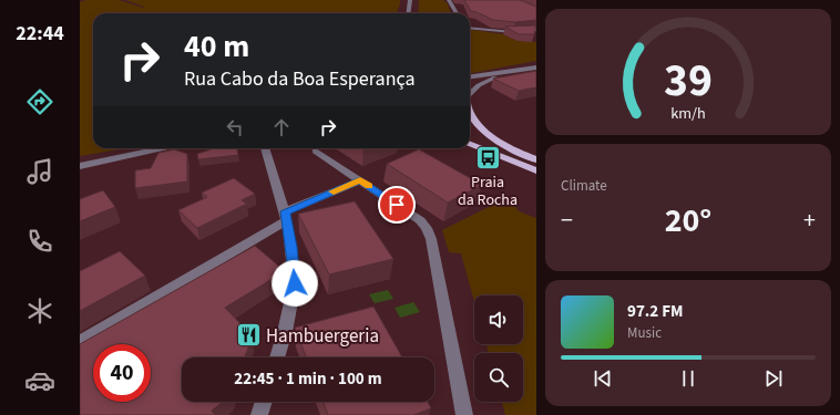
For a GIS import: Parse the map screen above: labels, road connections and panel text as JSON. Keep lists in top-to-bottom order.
{
  "places": {
    "bus stop": ["Praia da Rocha"],
    "restaurant": ["Hambuergeria"]
  },
  "page": {
    "tabs": "22:44",
    "turn": ["40 m", "Rua Cabo da Boa Esperança"],
    "tile": "Climate",
    "heat": ["−", "20°", "+"],
    "song": ["97.2 FM", "Music"],
    "limit": "40",
    "trip": "22:45 · 1 min · 100 m",
    "gauge": ["39", "km/h"]
  }
}
